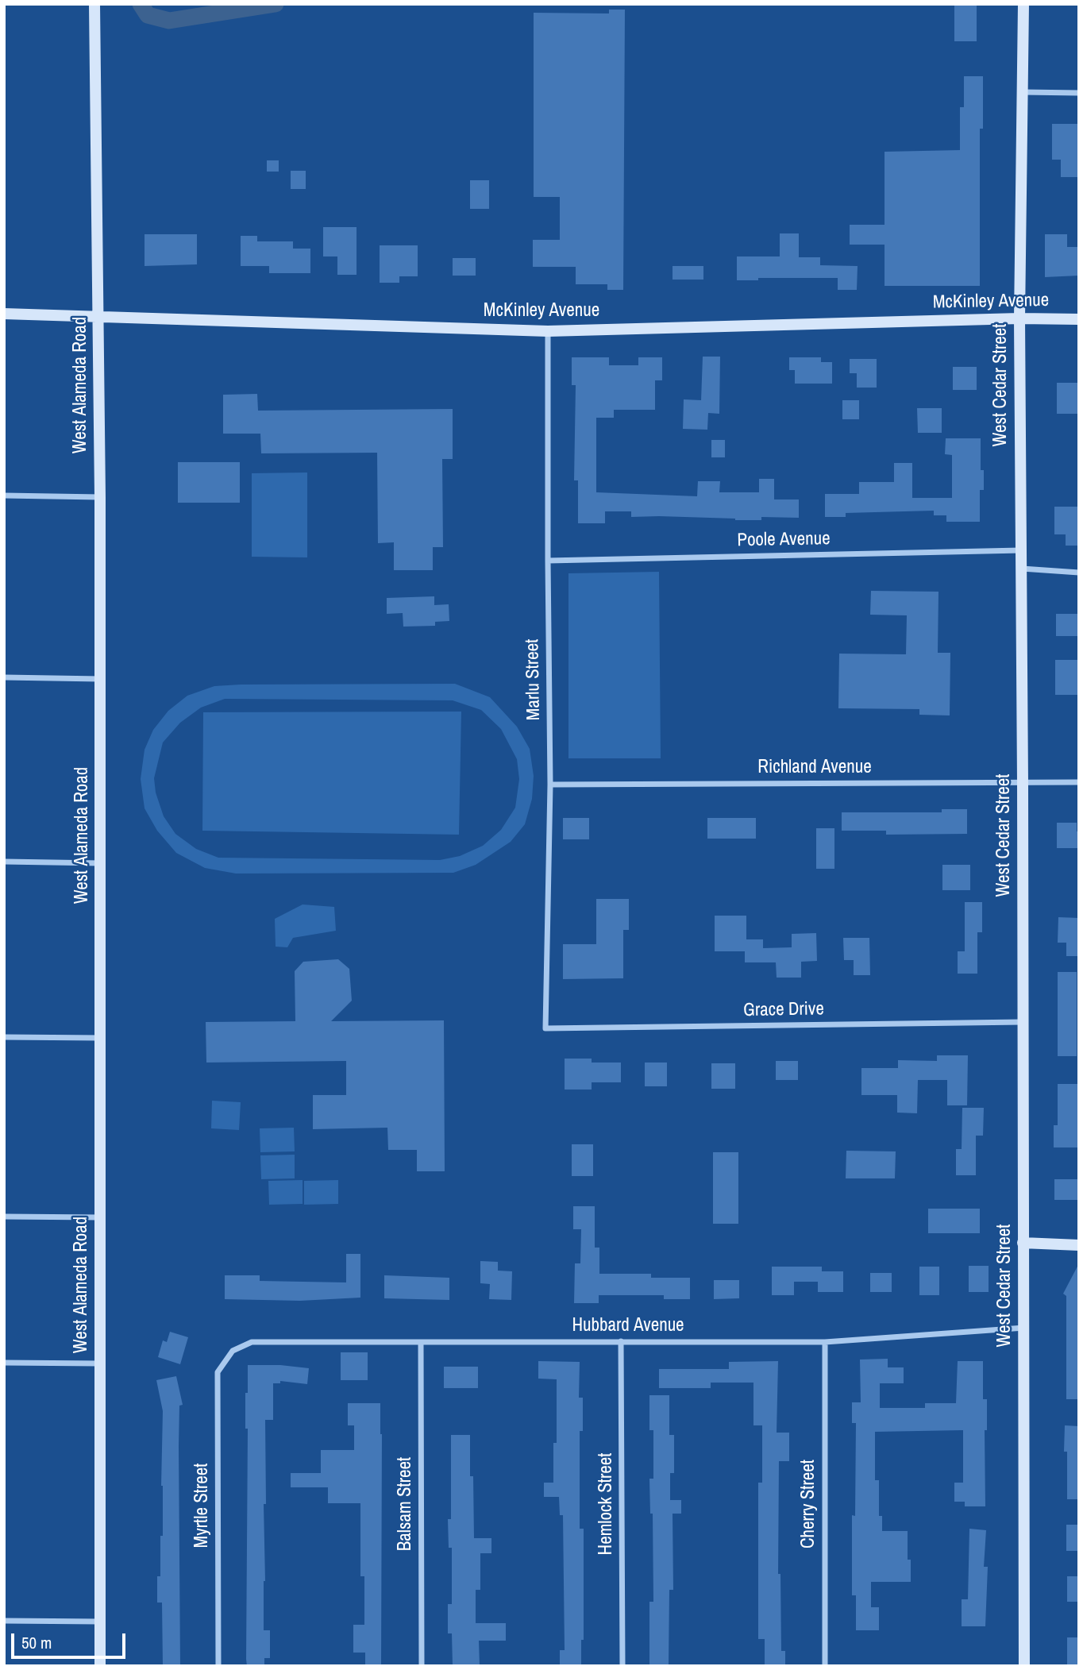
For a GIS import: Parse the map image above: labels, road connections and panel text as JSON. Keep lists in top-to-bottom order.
{
  "streets": {
    "street": [
      "McKinley Avenue",
      "West Alameda Road",
      "West Cedar Street",
      "Poole Avenue",
      "Marlu Street",
      "Richland Avenue",
      "Grace Drive",
      "Hubbard Avenue",
      "Balsam Street",
      "Hemlock Street",
      "Cherry Street",
      "Myrtle Street"
    ]
  },
  "crossings": [
    ["McKinley Avenue", "West Alameda Road"],
    ["McKinley Avenue", "West Cedar Street"],
    ["McKinley Avenue", "Marlu Street"],
    ["West Cedar Street", "Poole Avenue"],
    ["West Cedar Street", "Richland Avenue"],
    ["West Cedar Street", "Grace Drive"],
    ["West Cedar Street", "Hubbard Avenue"],
    ["Poole Avenue", "Marlu Street"],
    ["Marlu Street", "Richland Avenue"],
    ["Marlu Street", "Grace Drive"],
    ["Hubbard Avenue", "Balsam Street"],
    ["Hubbard Avenue", "Hemlock Street"],
    ["Hubbard Avenue", "Cherry Street"],
    ["Hubbard Avenue", "Myrtle Street"]
  ],
  "scale_bar": "50 m"
}
